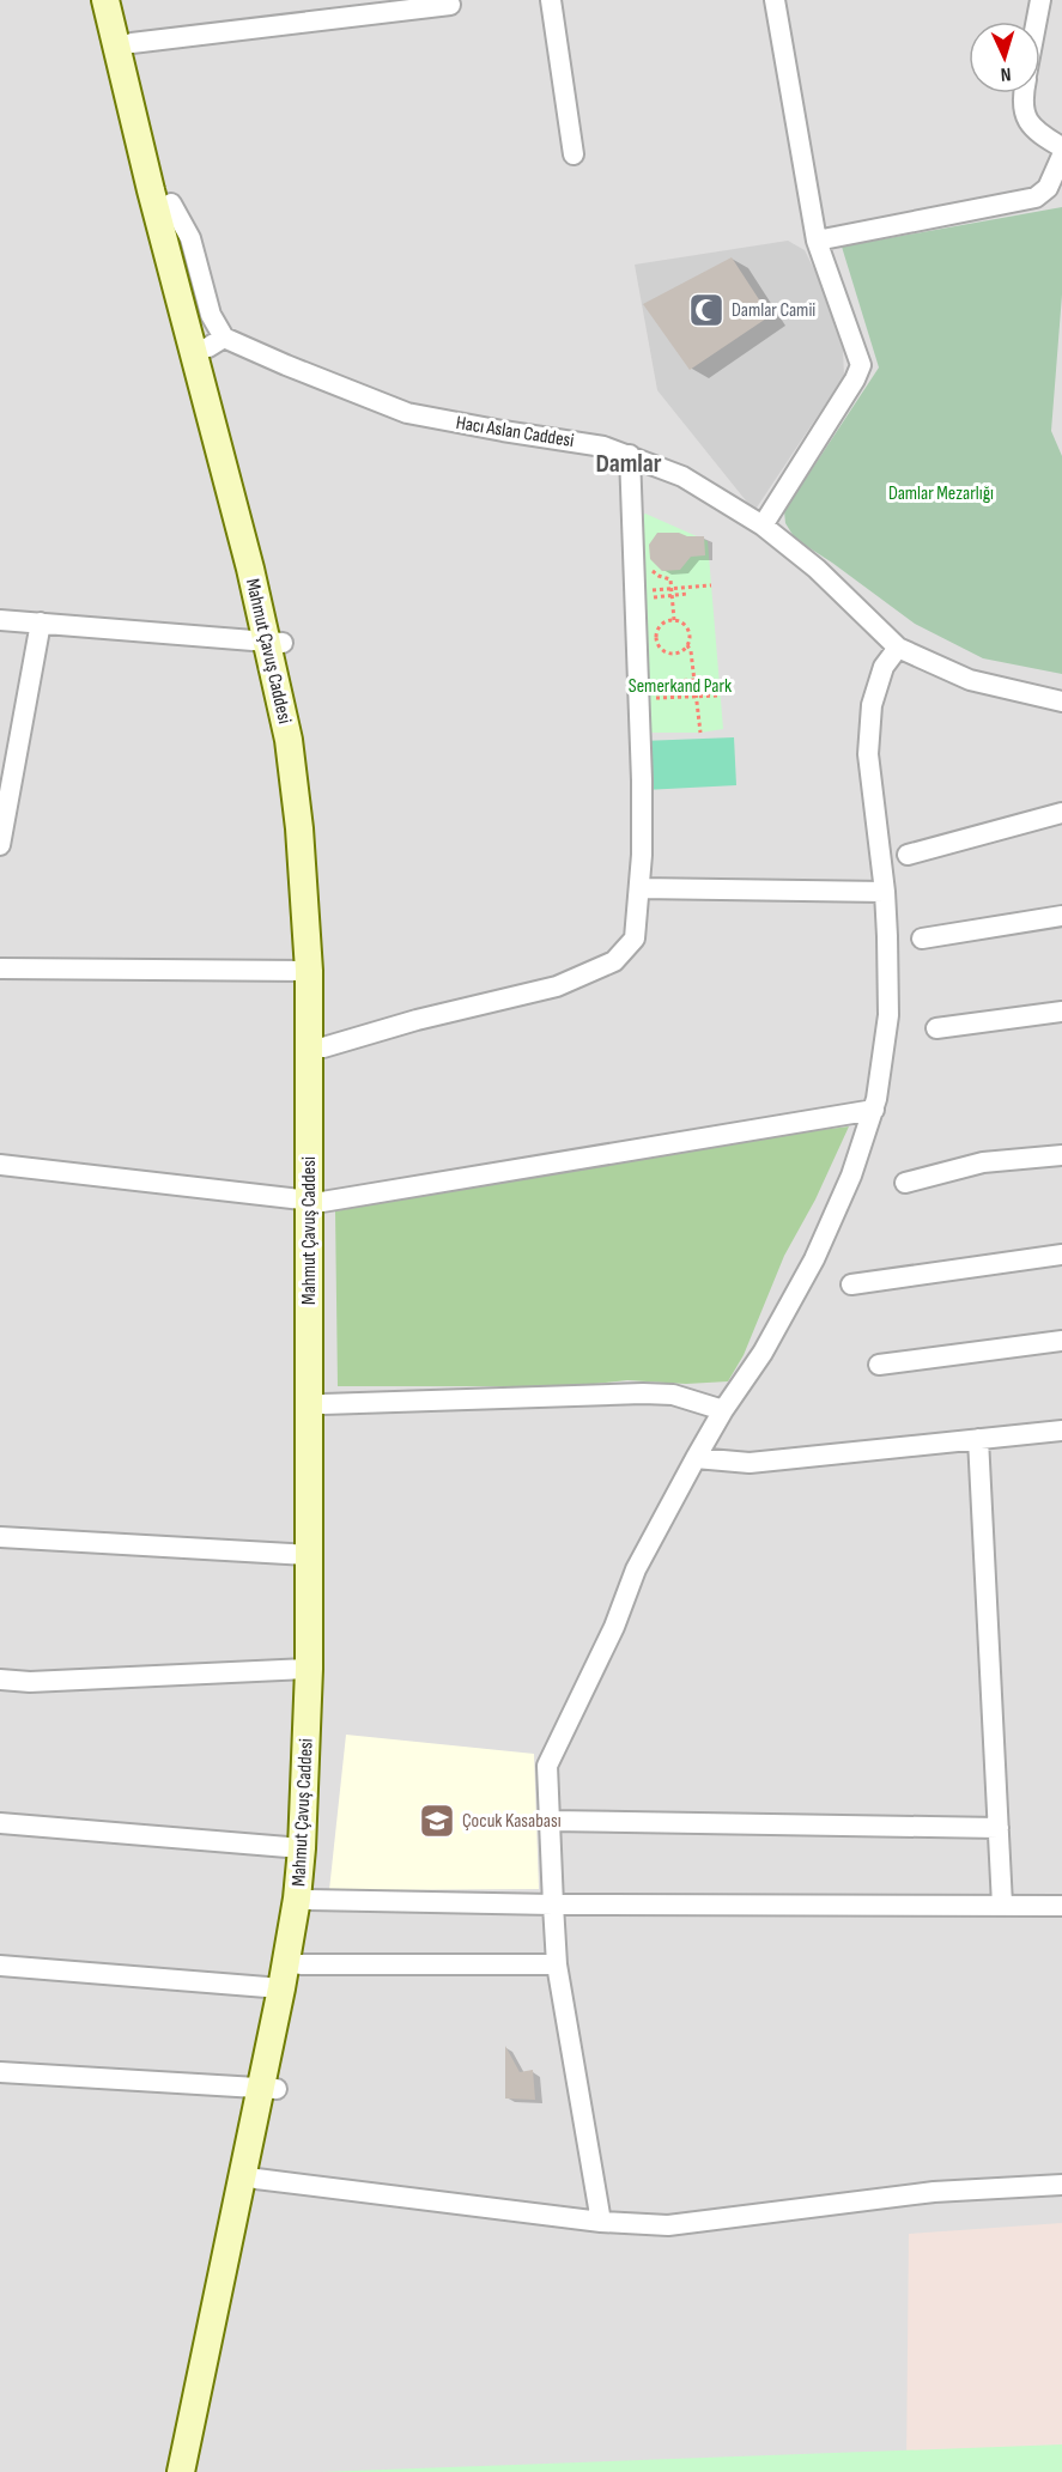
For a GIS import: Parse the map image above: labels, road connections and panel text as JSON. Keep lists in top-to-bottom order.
{
  "streets": {
    "main road": ["Mahmut Çavuş Caddesi"],
    "street": ["Hacı Aslan Caddesi"]
  },
  "districts": ["Damlar"],
  "parks": ["Damlar Mezarlığı", "Semerkand Park"],
  "places": {
    "mosque": ["Damlar Camii"],
    "school or university": ["Çocuk Kasabası"]
  },
  "north": "bottom"
}
